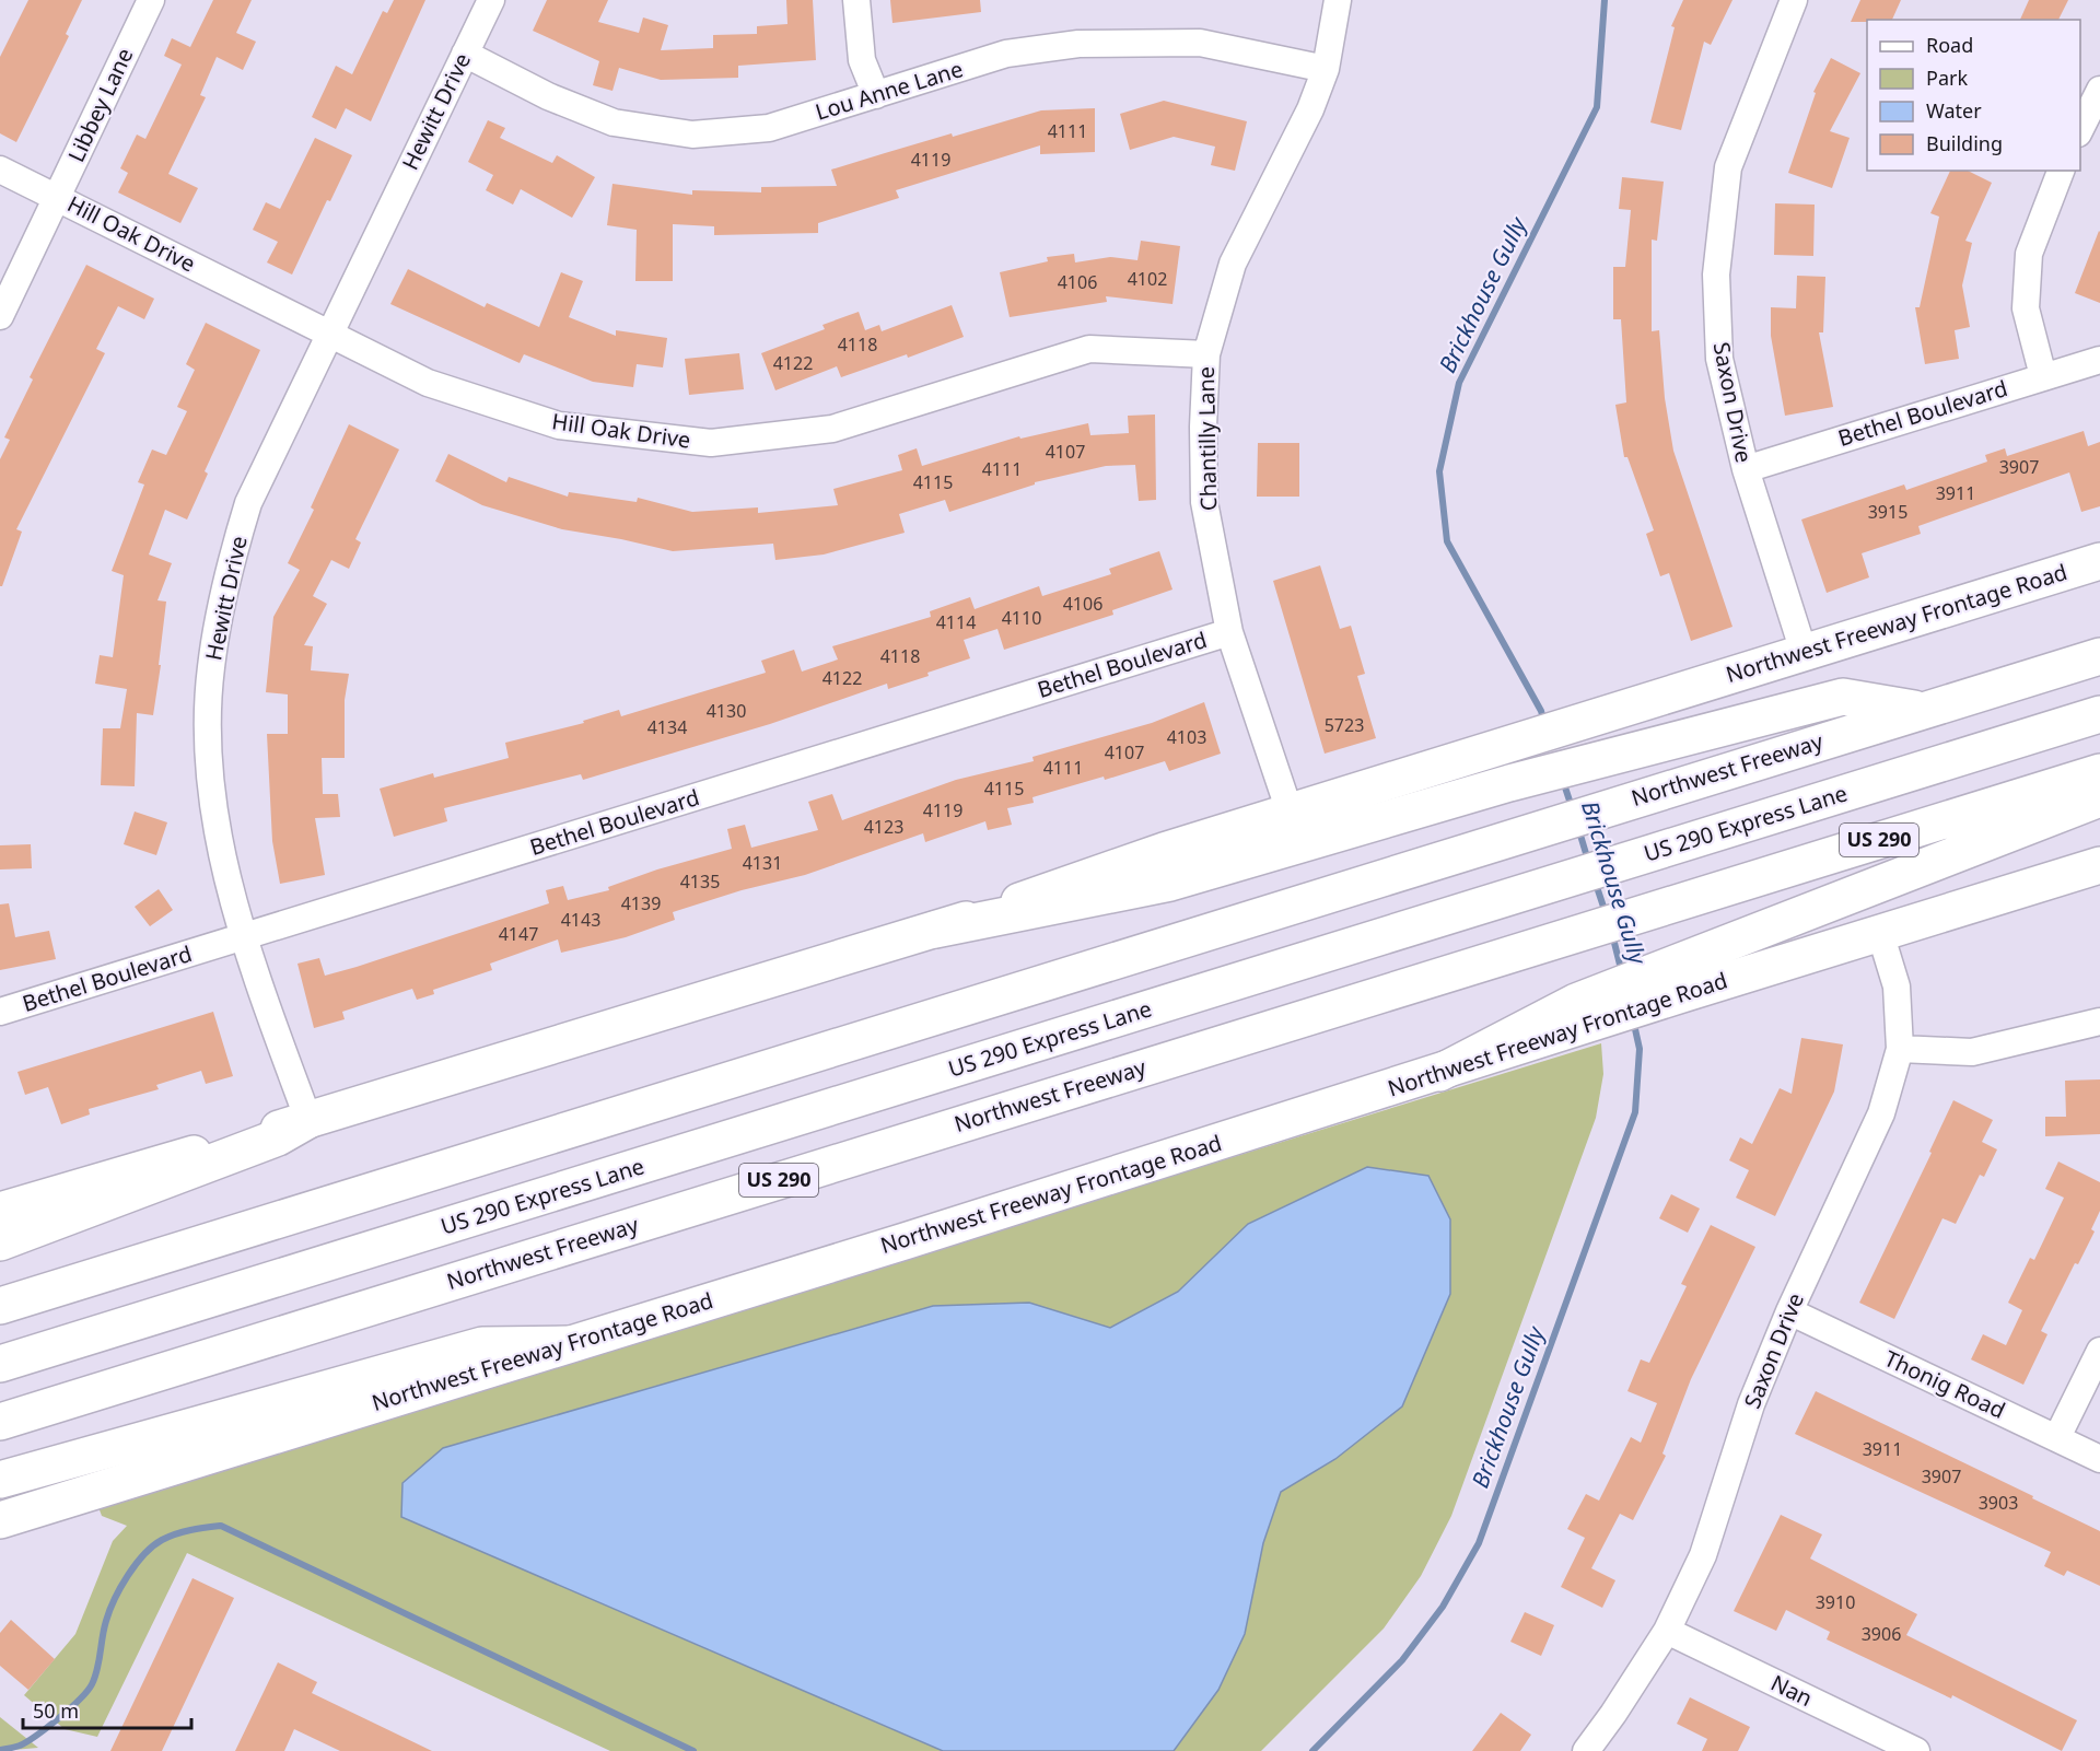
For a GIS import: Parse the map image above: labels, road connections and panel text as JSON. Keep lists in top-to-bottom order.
{
  "streets": {
    "main road": [
      "Northwest Freeway Frontage Road",
      "Northwest Freeway",
      "US 290 Express Lane",
      "US 290"
    ],
    "street": [
      "Lou Anne Lane",
      "Libbey Lane",
      "Hewitt Drive",
      "Hill Oak Drive",
      "Saxon Drive",
      "Bethel Boulevard",
      "Chantilly Lane",
      "Thonig Road",
      "Nan"
    ]
  },
  "crossings": [
    ["Lou Anne Lane", "Hewitt Drive"],
    ["Lou Anne Lane", "Chantilly Lane"],
    ["Libbey Lane", "Hill Oak Drive"],
    ["Hewitt Drive", "Hill Oak Drive"],
    ["Hewitt Drive", "Bethel Boulevard"],
    ["Hewitt Drive", "Northwest Freeway Frontage Road"],
    ["Hill Oak Drive", "Chantilly Lane"],
    ["Saxon Drive", "Bethel Boulevard"],
    ["Saxon Drive", "Northwest Freeway Frontage Road"],
    ["Saxon Drive", "Thonig Road"],
    ["Saxon Drive", "Nan"],
    ["Bethel Boulevard", "Chantilly Lane"],
    ["Chantilly Lane", "Northwest Freeway Frontage Road"]
  ],
  "water": ["Brickhouse Gully"],
  "house_numbers": [
    "4111",
    "4119",
    "4102",
    "4106",
    "4118",
    "4122",
    "4107",
    "3907",
    "4111",
    "4115",
    "3911",
    "3915",
    "4106",
    "4110",
    "4114",
    "4118",
    "4122",
    "4130",
    "5723",
    "4134",
    "4103",
    "4107",
    "4111",
    "4115",
    "4119",
    "4123",
    "4131",
    "4135",
    "4139",
    "4143",
    "4147",
    "3911",
    "3907",
    "3903",
    "3910",
    "3906"
  ],
  "legend": [
    "Road",
    "Park",
    "Water",
    "Building"
  ],
  "scale_bar": "50 m"
}
